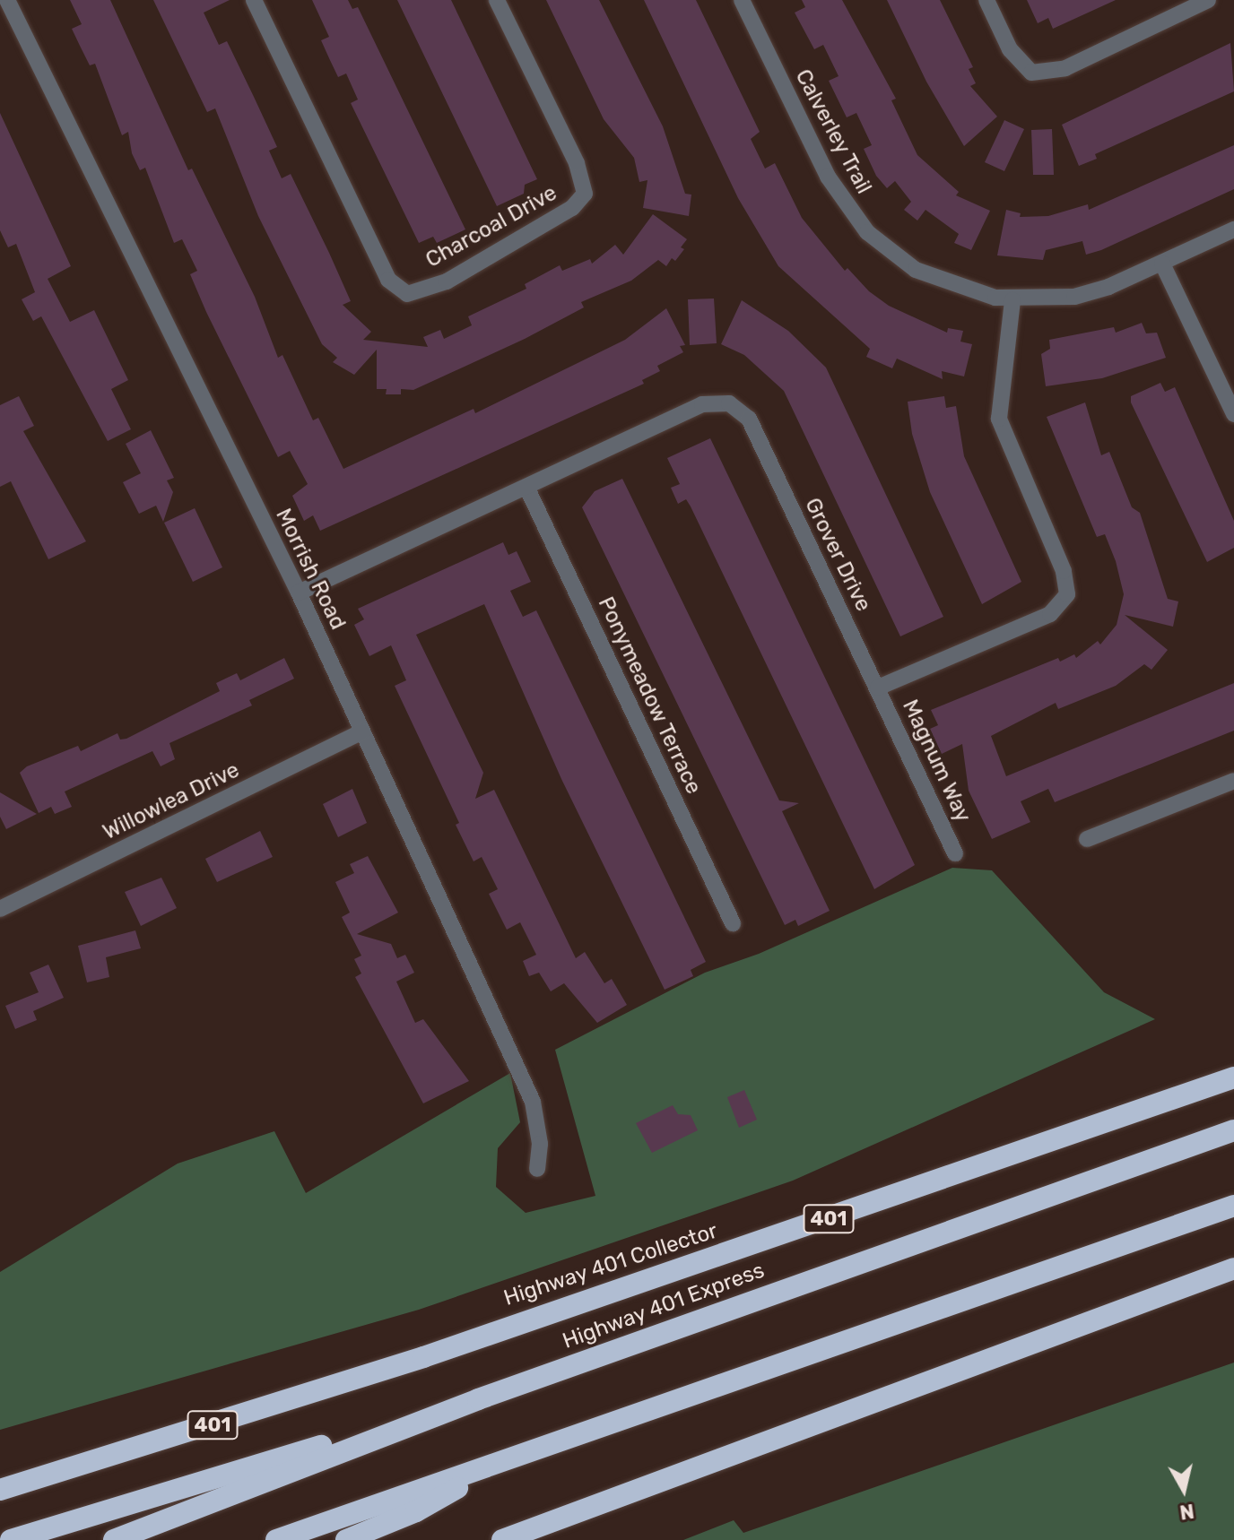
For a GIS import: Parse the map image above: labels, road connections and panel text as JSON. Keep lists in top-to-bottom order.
{
  "streets": {
    "highway": ["401", "Highway 401 Collector", "Highway 401 Express"],
    "street": [
      "Calverley Trail",
      "Charcoal Drive",
      "Grover Drive",
      "Morrish Road",
      "Ponymeadow Terrace",
      "Magnum Way",
      "Willowlea Drive"
    ]
  },
  "crossings": [
    ["Grover Drive", "Morrish Road"],
    ["Grover Drive", "Ponymeadow Terrace"],
    ["Grover Drive", "Magnum Way"],
    ["Morrish Road", "Willowlea Drive"]
  ],
  "north": "bottom"
}
